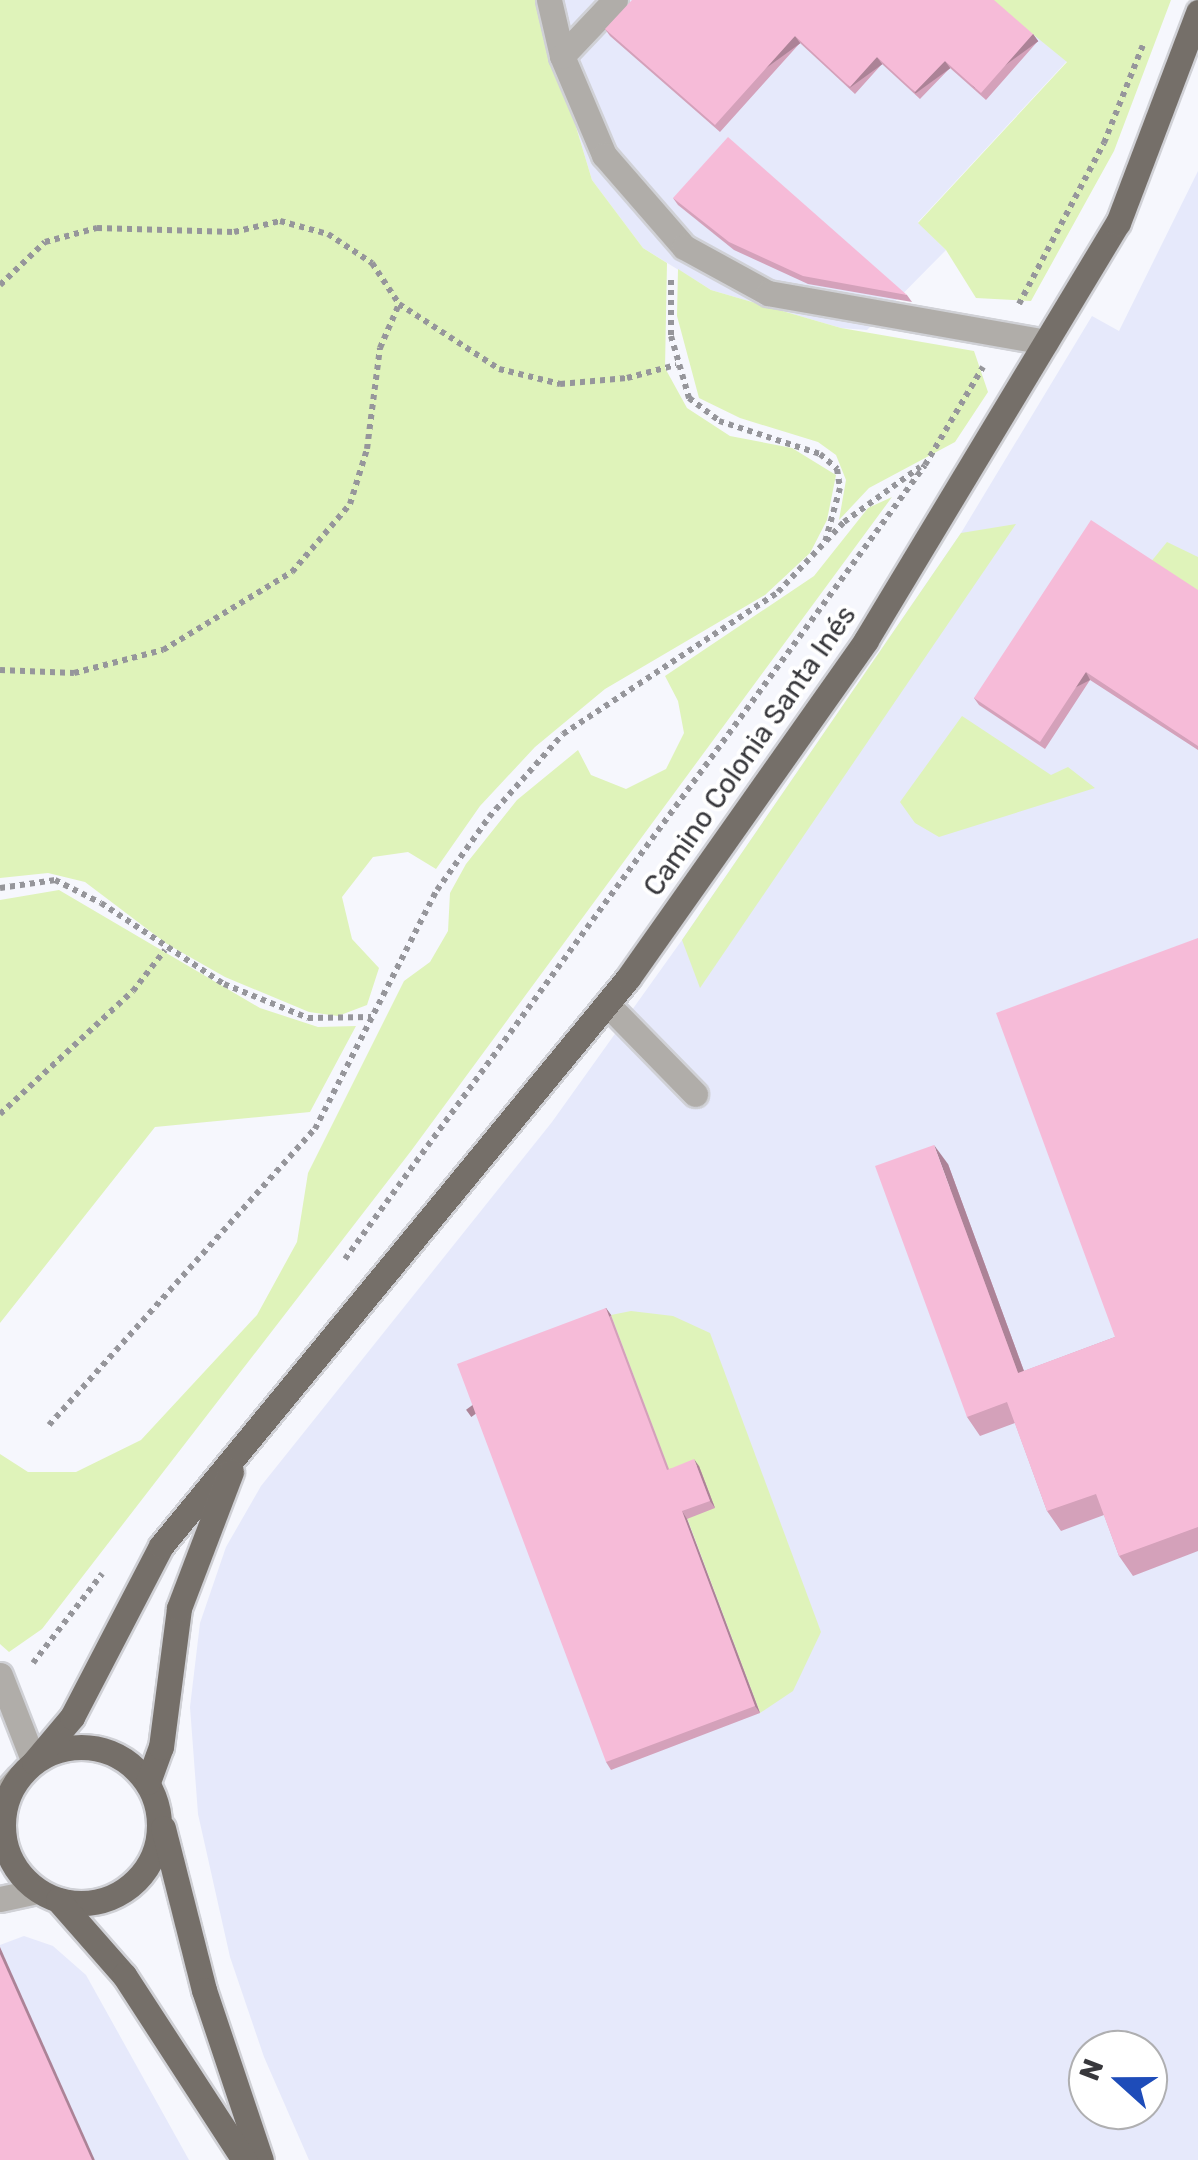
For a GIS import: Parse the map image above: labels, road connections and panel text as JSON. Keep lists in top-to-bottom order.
{
  "streets": {
    "main road": ["Camino Colonia Santa Inés"]
  },
  "north": "left"
}
